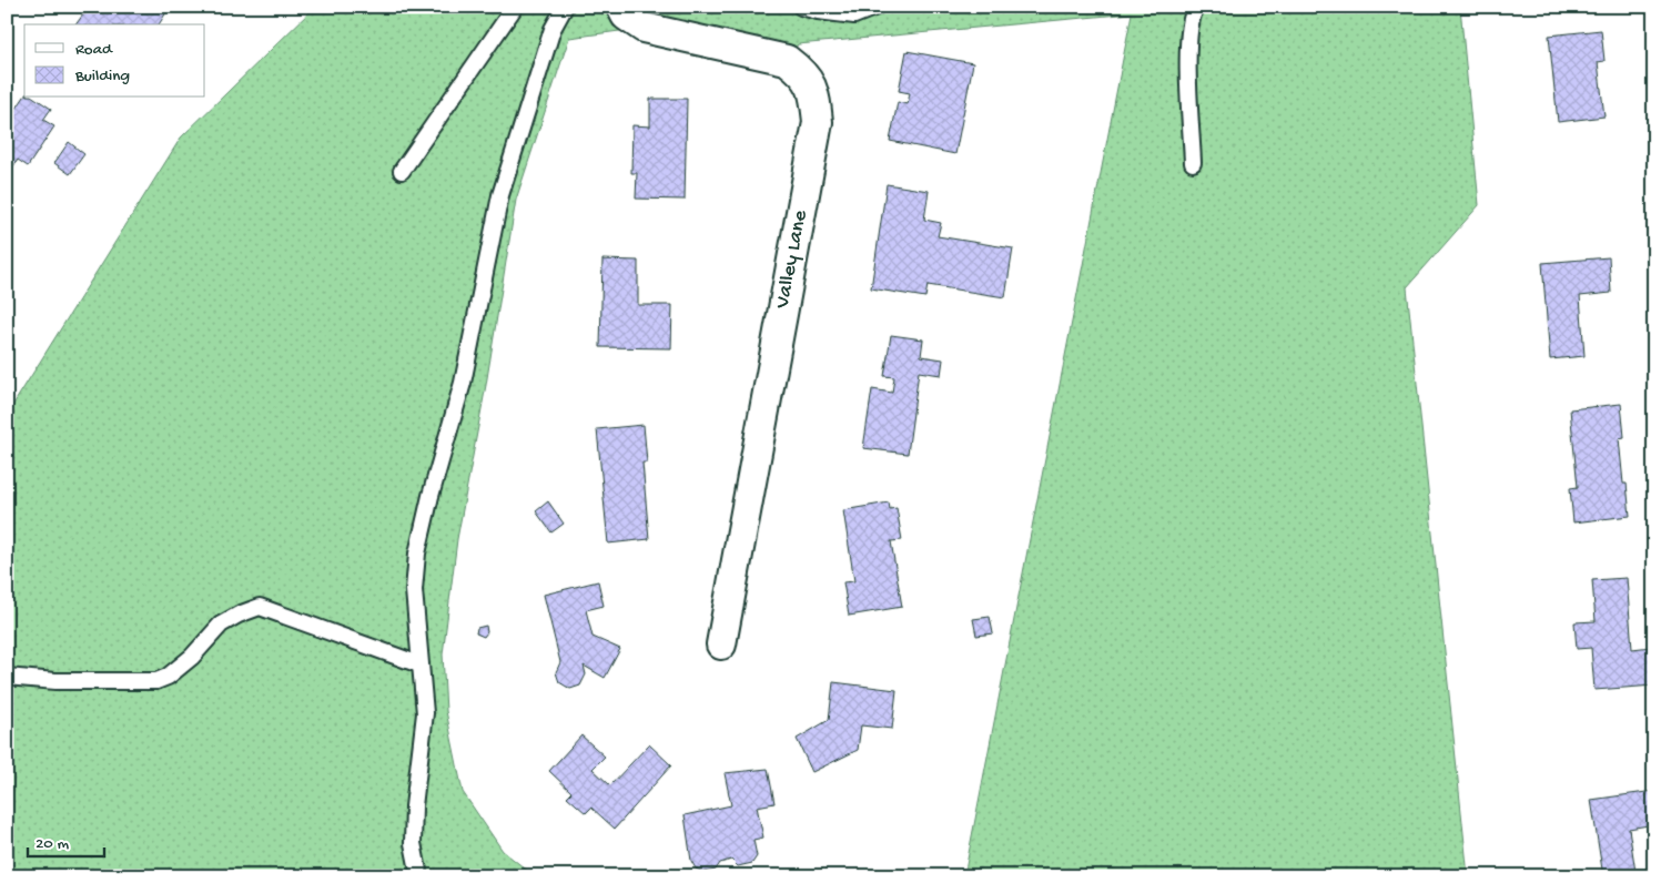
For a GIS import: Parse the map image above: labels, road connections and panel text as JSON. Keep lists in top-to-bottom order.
{
  "streets": {
    "street": ["Valley Lane"]
  },
  "legend": ["Road", "Building"],
  "scale_bar": "20 m"
}
